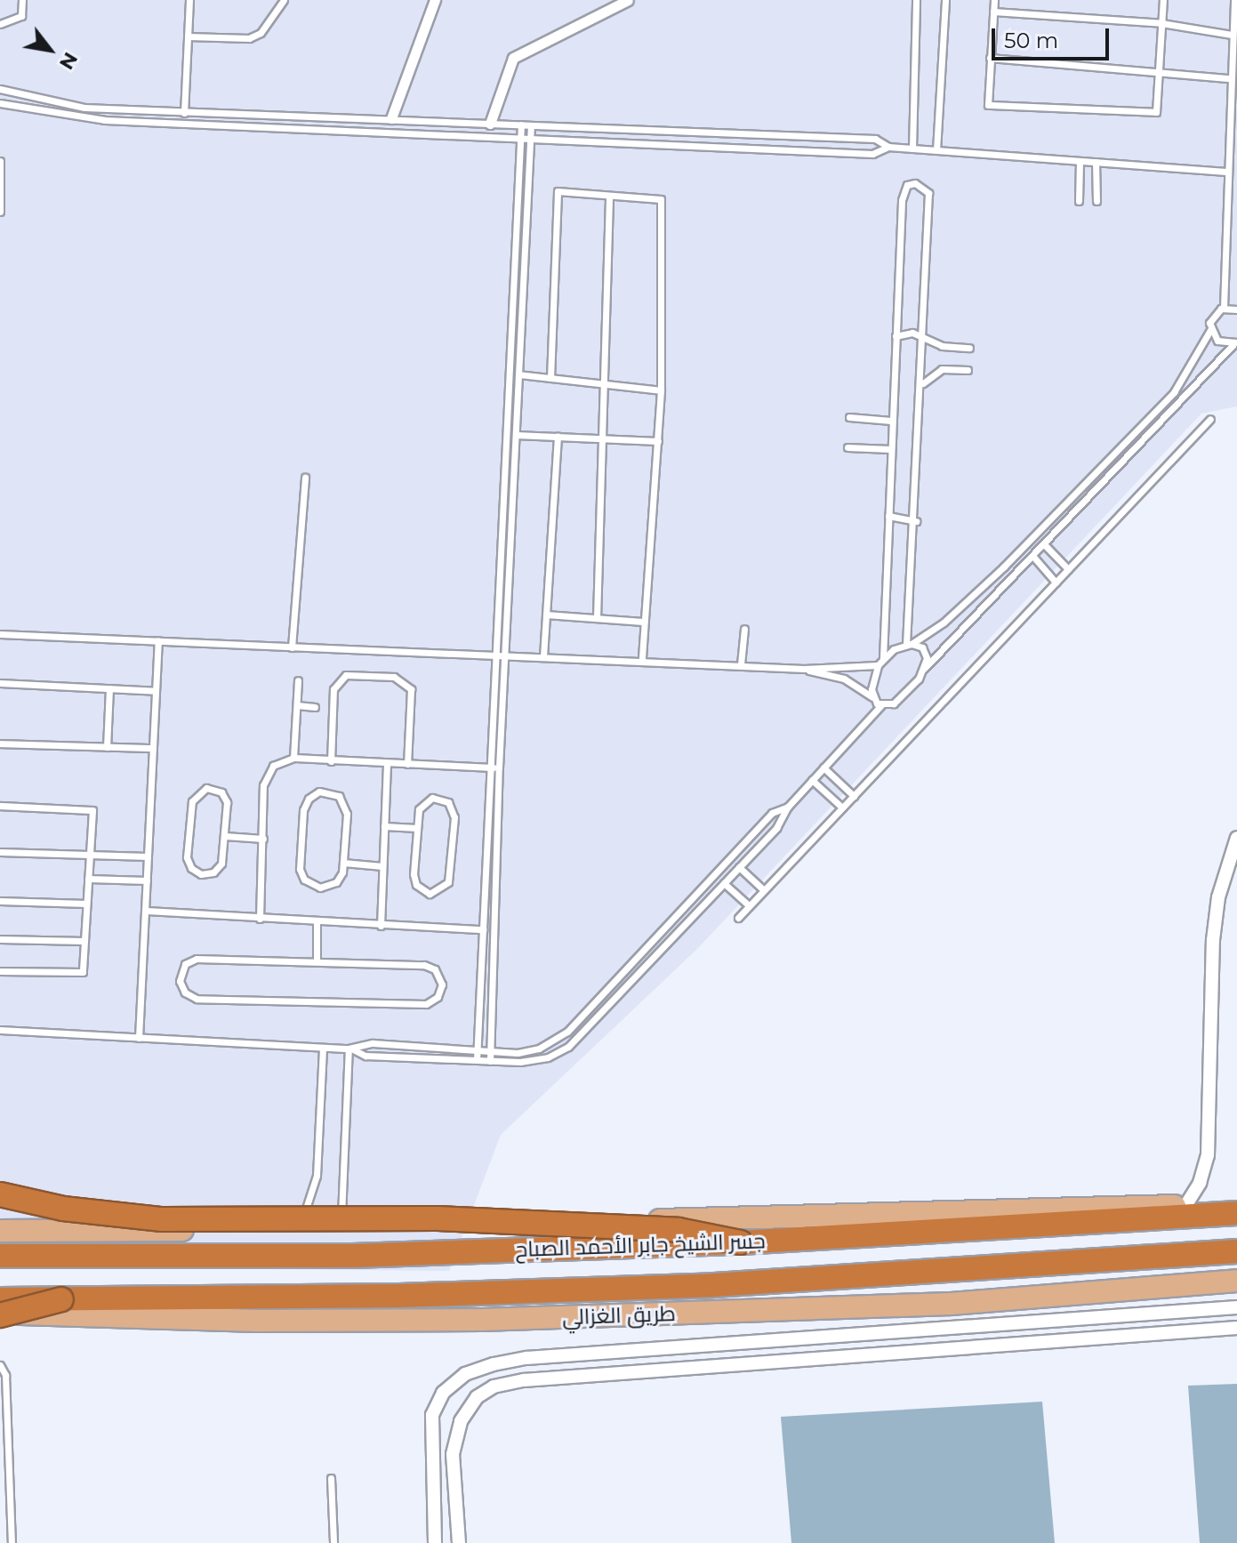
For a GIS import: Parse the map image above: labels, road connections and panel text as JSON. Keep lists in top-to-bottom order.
{
  "streets": {
    "highway": ["جسر الشيخ جابر الأحمد الصباح"],
    "main road": ["طريق الغزالي"]
  },
  "scale_bar": "50 m",
  "north": "bottom right"
}
